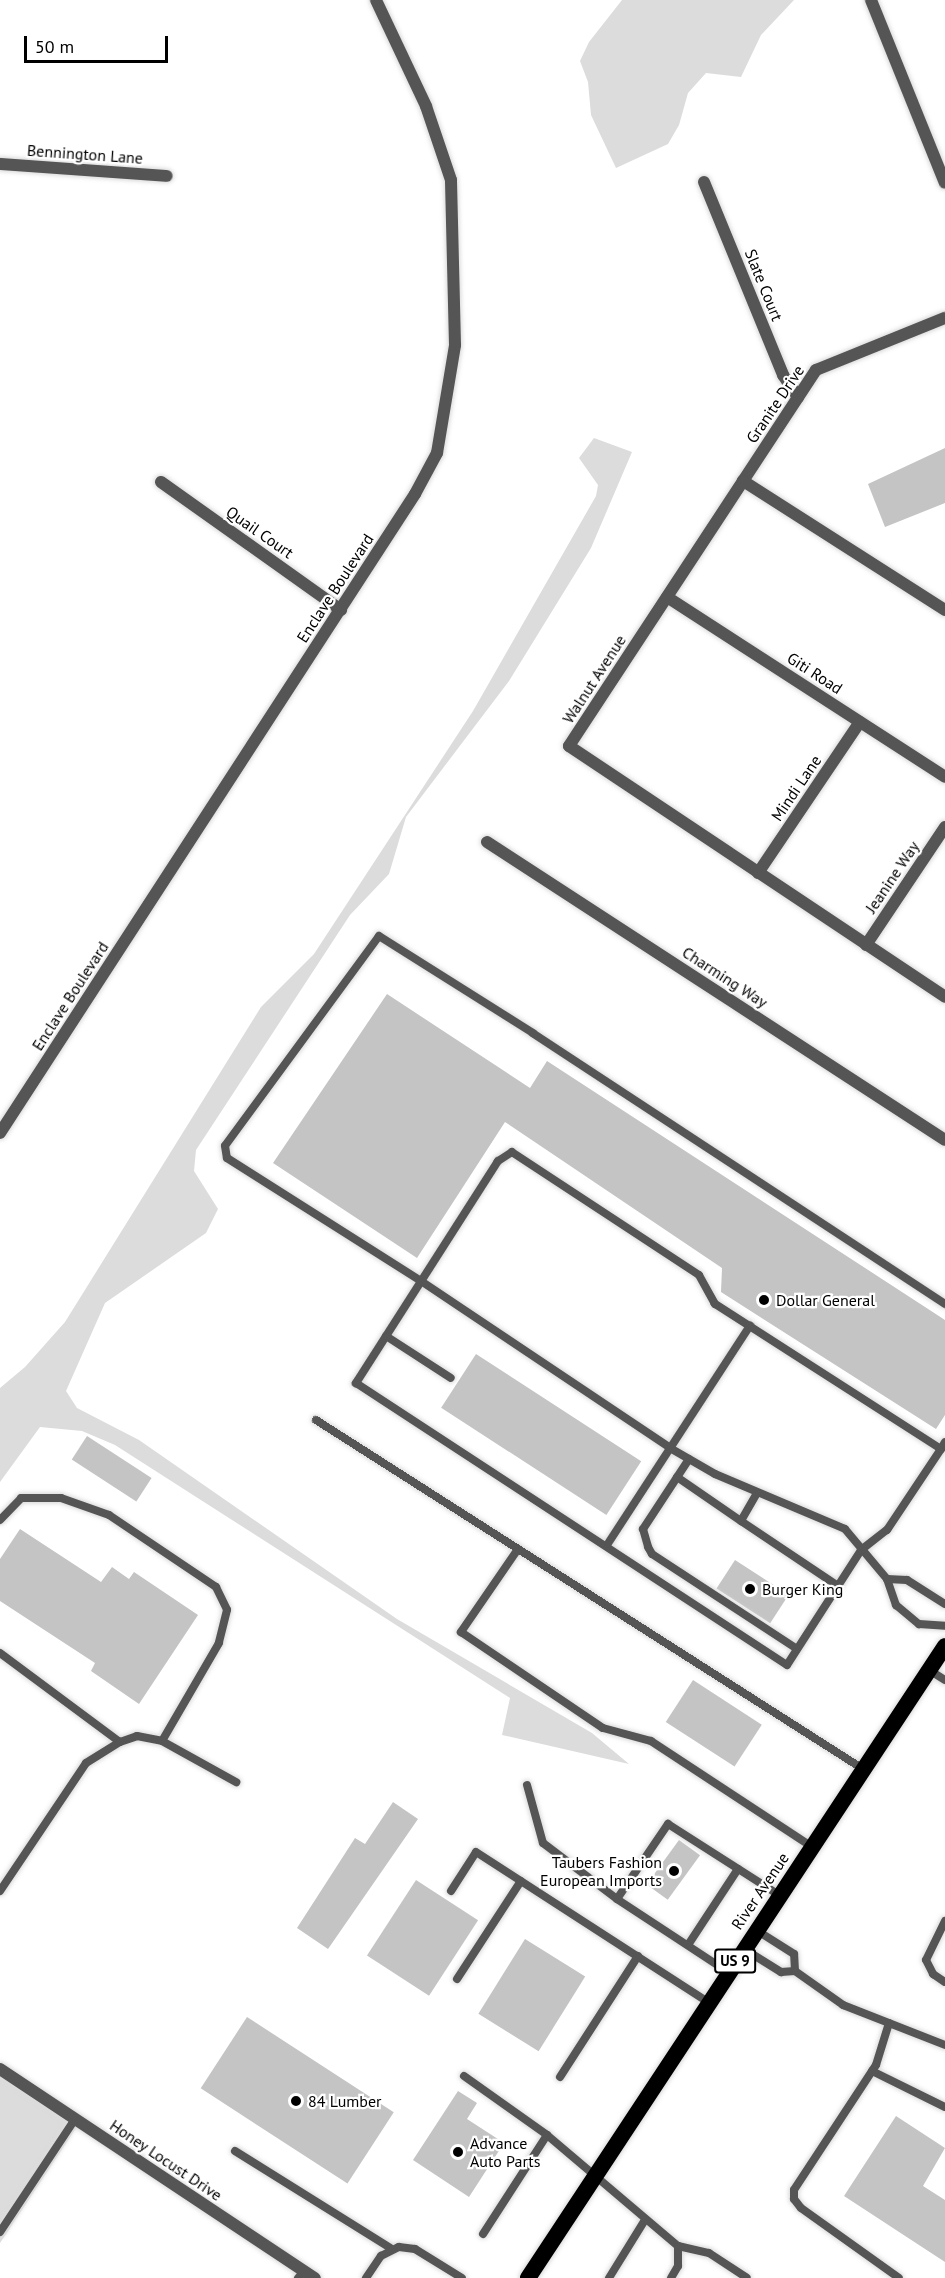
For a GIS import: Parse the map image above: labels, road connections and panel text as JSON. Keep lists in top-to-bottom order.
{
  "streets": {
    "highway": ["River Avenue", "US 9"],
    "street": [
      "Bennington Lane",
      "Slate Court",
      "Granite Drive",
      "Quail Court",
      "Enclave Boulevard",
      "Giti Road",
      "Walnut Avenue",
      "Mindi Lane",
      "Jeanine Way",
      "Charming Way",
      "Honey Locust Drive"
    ]
  },
  "crossings": [
    ["Slate Court", "Granite Drive"],
    ["Granite Drive", "Walnut Avenue"],
    ["Quail Court", "Enclave Boulevard"],
    ["Giti Road", "Walnut Avenue"],
    ["Giti Road", "Mindi Lane"],
    ["Walnut Avenue", "Mindi Lane"],
    ["Walnut Avenue", "Jeanine Way"]
  ],
  "places": [
    "Dollar General",
    "Burger King",
    "Taubers Fashion European Imports",
    "84 Lumber",
    "Advance Auto Parts"
  ],
  "scale_bar": "50 m"
}
